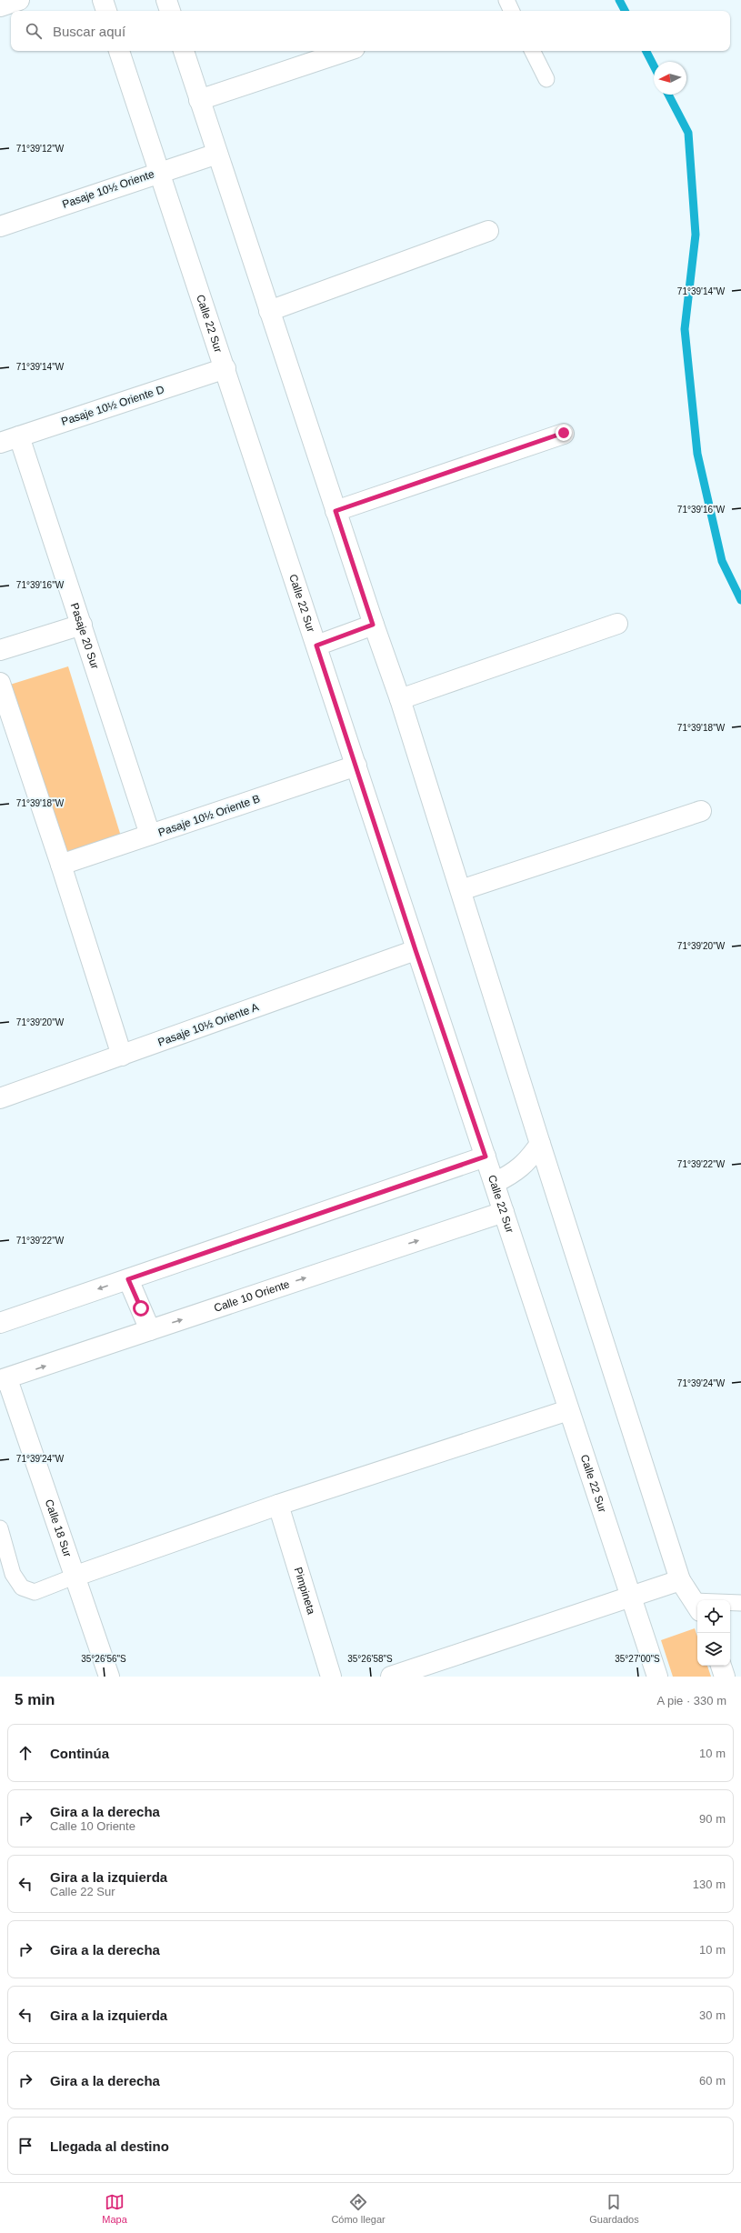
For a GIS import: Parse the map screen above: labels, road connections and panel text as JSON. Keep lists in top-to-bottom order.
{
  "streets": {
    "street": [
      "Pasaje 10½ Oriente",
      "Calle 22 Sur",
      "Pasaje 10½ Oriente D",
      "Pasaje 20 Sur",
      "Pasaje 10½ Oriente B",
      "Pasaje 10½ Oriente A",
      "Calle 10 Oriente",
      "Calle 18 Sur",
      "Pimpineta"
    ]
  },
  "crossings": [
    ["Pasaje 10½ Oriente", "Calle 22 Sur"],
    ["Calle 22 Sur", "Pasaje 10½ Oriente D"],
    ["Calle 22 Sur", "Pasaje 10½ Oriente B"],
    ["Calle 22 Sur", "Pasaje 10½ Oriente A"],
    ["Calle 22 Sur", "Calle 10 Oriente"],
    ["Pasaje 10½ Oriente D", "Pasaje 20 Sur"],
    ["Pasaje 20 Sur", "Pasaje 10½ Oriente B"],
    ["Calle 10 Oriente", "Calle 18 Sur"]
  ],
  "north": "left",
  "page": {
    "search": "Buscar aquí",
    "heading": ["5 min", "A pie · 330 m"],
    "list": [
      ["Continúa", "10 m"],
      ["Gira a la derecha", "Calle 10 Oriente", "90 m"],
      ["Gira a la izquierda", "Calle 22 Sur", "130 m"],
      ["Gira a la derecha", "10 m"],
      ["Gira a la izquierda", "30 m"],
      ["Gira a la derecha", "60 m"],
      "Llegada al destino"
    ],
    "nav": ["Mapa", "Cómo llegar", "Guardados"]
  },
  "coordinates": [
    "71°39'12\"W",
    "71°39'14\"W",
    "71°39'16\"W",
    "71°39'18\"W",
    "71°39'20\"W",
    "71°39'22\"W",
    "71°39'24\"W",
    "35°26'56\"S",
    "35°26'58\"S",
    "35°27'00\"S"
  ]
}
